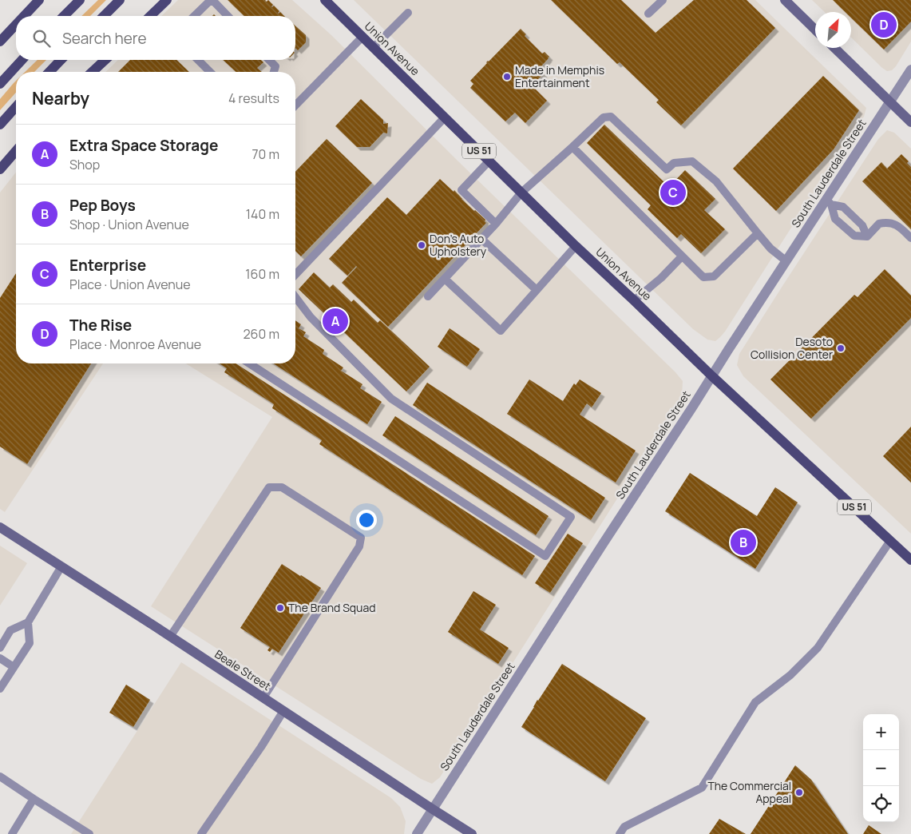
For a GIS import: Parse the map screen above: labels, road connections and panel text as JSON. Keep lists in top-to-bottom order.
{
  "streets": {
    "main road": ["Union Avenue", "US 51"],
    "street": ["South Lauderdale Street", "Beale Street"]
  },
  "crossings": [
    ["Union Avenue", "South Lauderdale Street"],
    ["South Lauderdale Street", "Beale Street"]
  ],
  "places": [
    "Made in Memphis Entertainment",
    "Don's Auto Upholstery",
    "Desoto Collision Center",
    "The Brand Squad",
    "The Commercial Appeal"
  ],
  "north": "top right",
  "page": {
    "pins": [
      "D",
      "C",
      "A",
      "B"
    ],
    "search": "Search here",
    "heading": ["Nearby", "4 results"],
    "list": [
      {
        "mark": "A",
        "name": "Extra Space Storage",
        "note": "Shop",
        "value": "70 m"
      },
      {
        "mark": "B",
        "name": "Pep Boys",
        "note": "Shop · Union Avenue",
        "value": "140 m"
      },
      {
        "mark": "C",
        "name": "Enterprise",
        "note": "Place · Union Avenue",
        "value": "160 m"
      },
      {
        "mark": "D",
        "name": "The Rise",
        "note": "Place · Monroe Avenue",
        "value": "260 m"
      }
    ],
    "map_buttons": ["+", "−"]
  }
}
